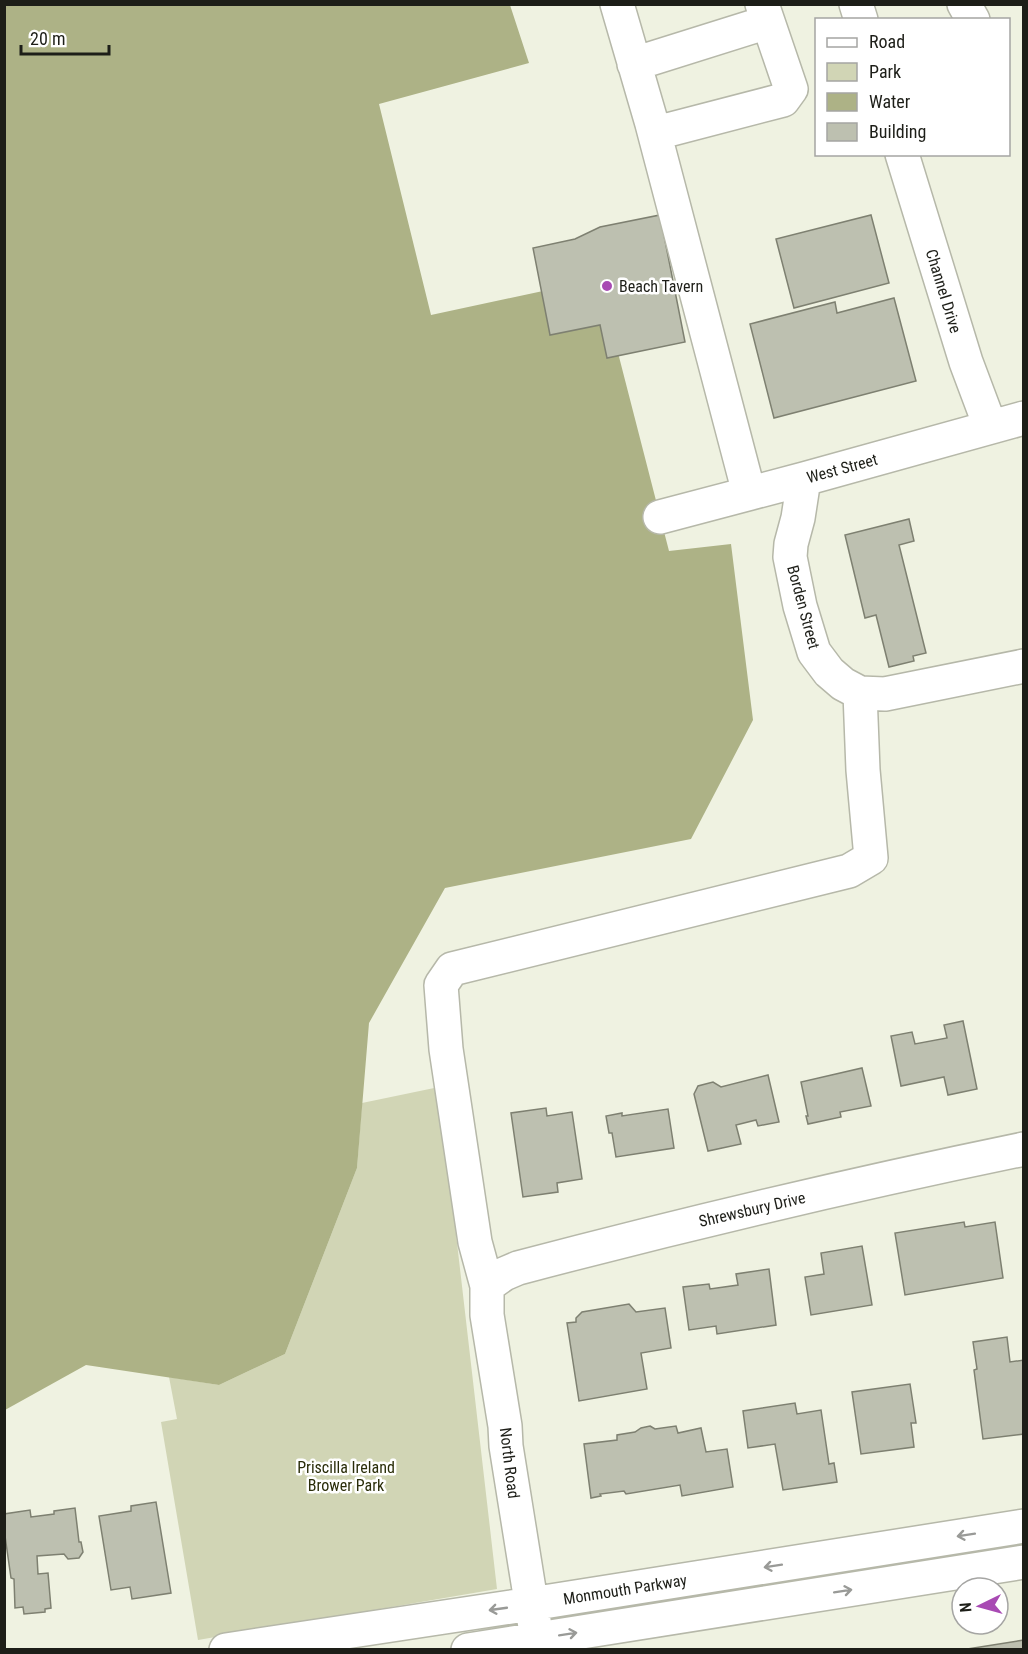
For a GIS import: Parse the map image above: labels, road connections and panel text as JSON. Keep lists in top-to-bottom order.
{
  "streets": {
    "street": [
      "Channel Drive",
      "West Street",
      "Borden Street",
      "Shrewsbury Drive",
      "North Road",
      "Monmouth Parkway"
    ]
  },
  "crossings": [
    ["Channel Drive", "West Street"],
    ["West Street", "Borden Street"],
    ["Borden Street", "North Road"],
    ["Shrewsbury Drive", "North Road"],
    ["North Road", "Monmouth Parkway"]
  ],
  "parks": ["Priscilla Ireland Brower Park"],
  "places": ["Beach Tavern"],
  "legend": [
    "Road",
    "Park",
    "Water",
    "Building"
  ],
  "scale_bar": "20 m",
  "north": "left"
}
